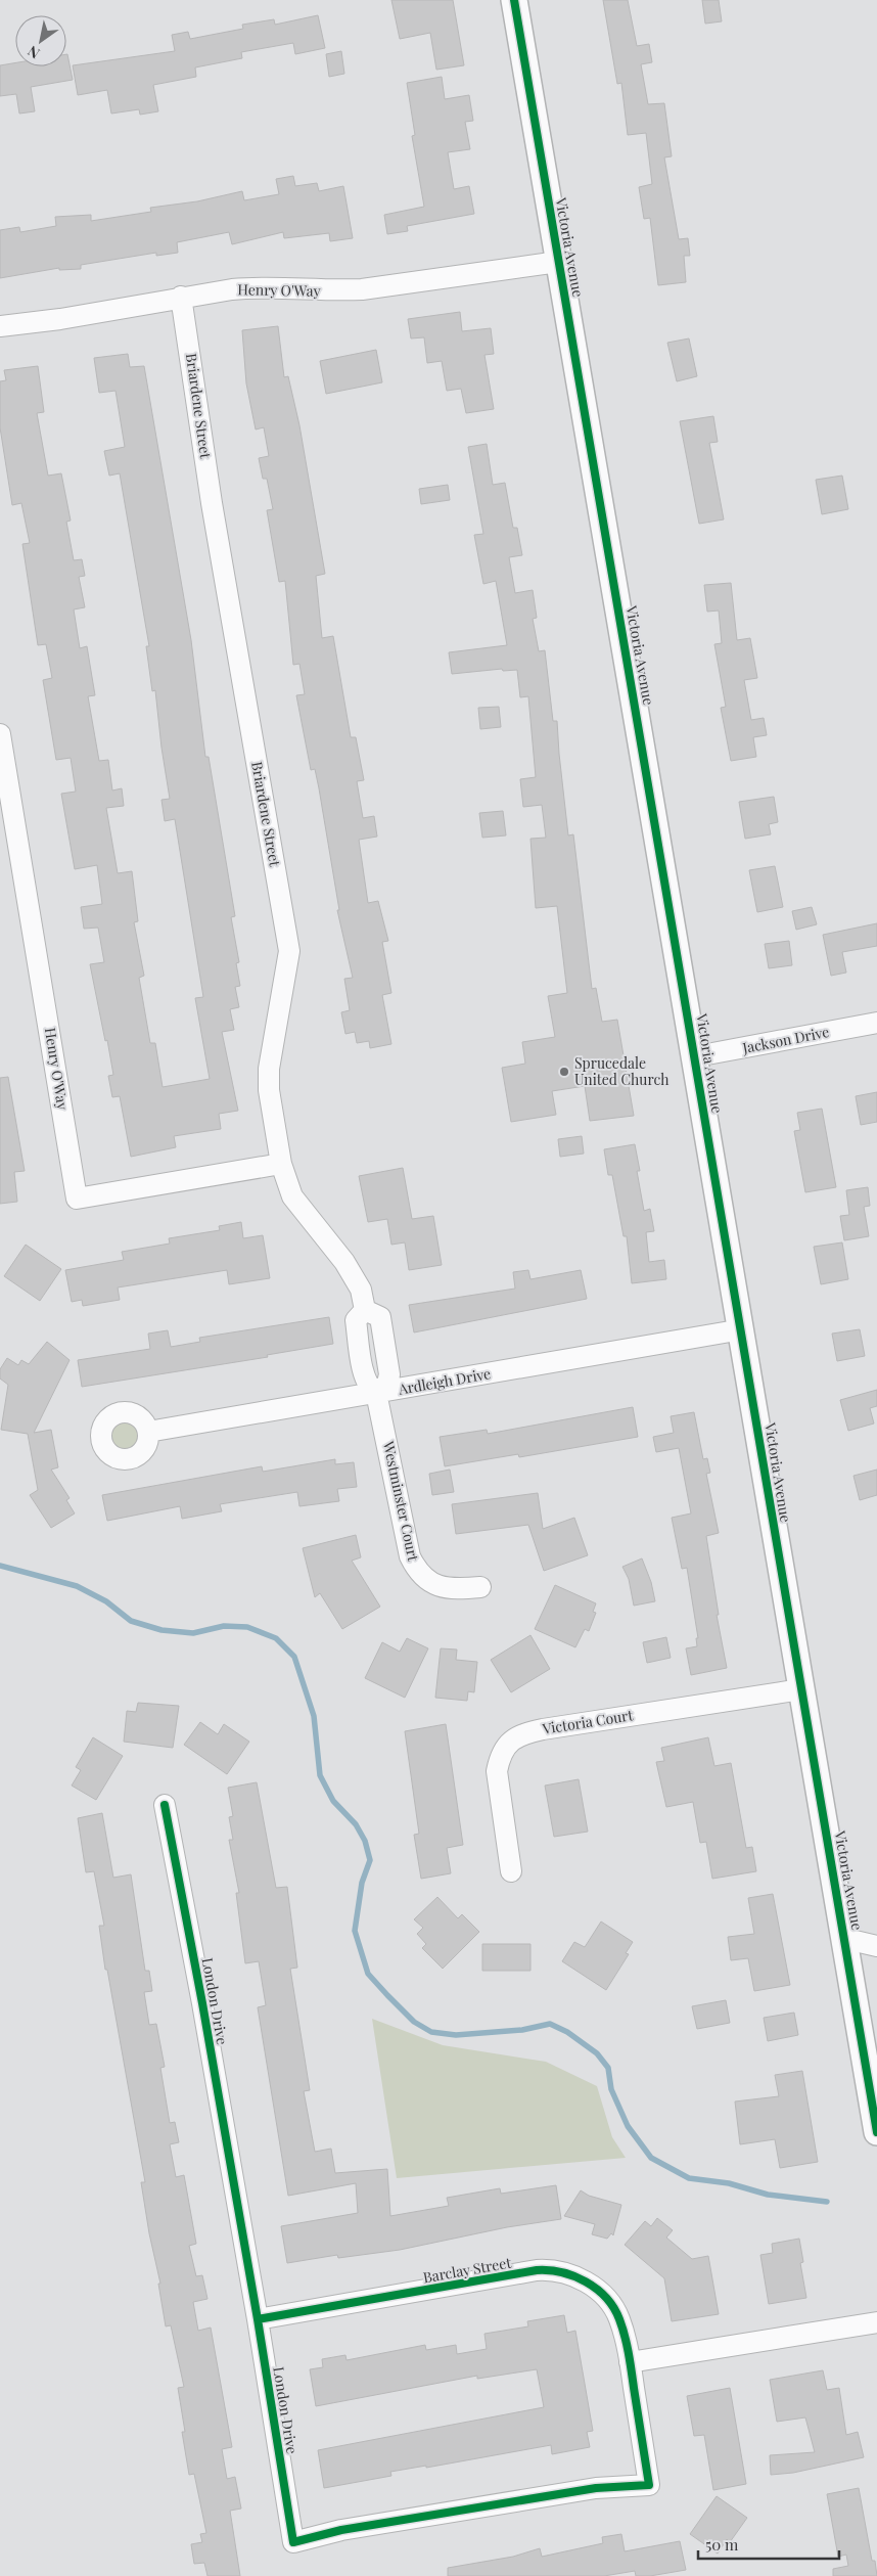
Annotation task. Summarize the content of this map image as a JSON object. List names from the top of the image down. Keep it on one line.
{"streets":{"street":["Victoria Avenue","Henry O'Way","Briardene Street","Jackson Drive","Ardleigh Drive","Westminster Court","Victoria Court","London Drive","Barclay Street"]},"crossings":[["Victoria Avenue","Henry O'Way"],["Victoria Avenue","Jackson Drive"],["Victoria Avenue","Ardleigh Drive"],["Victoria Avenue","Victoria Court"],["Henry O'Way","Briardene Street"],["Briardene Street","Ardleigh Drive"],["Briardene Street","Westminster Court"],["Ardleigh Drive","Westminster Court"],["London Drive","Barclay Street"]],"places":["Sprucedale United Church"],"scale_bar":"50 m","north":"bottom left"}
